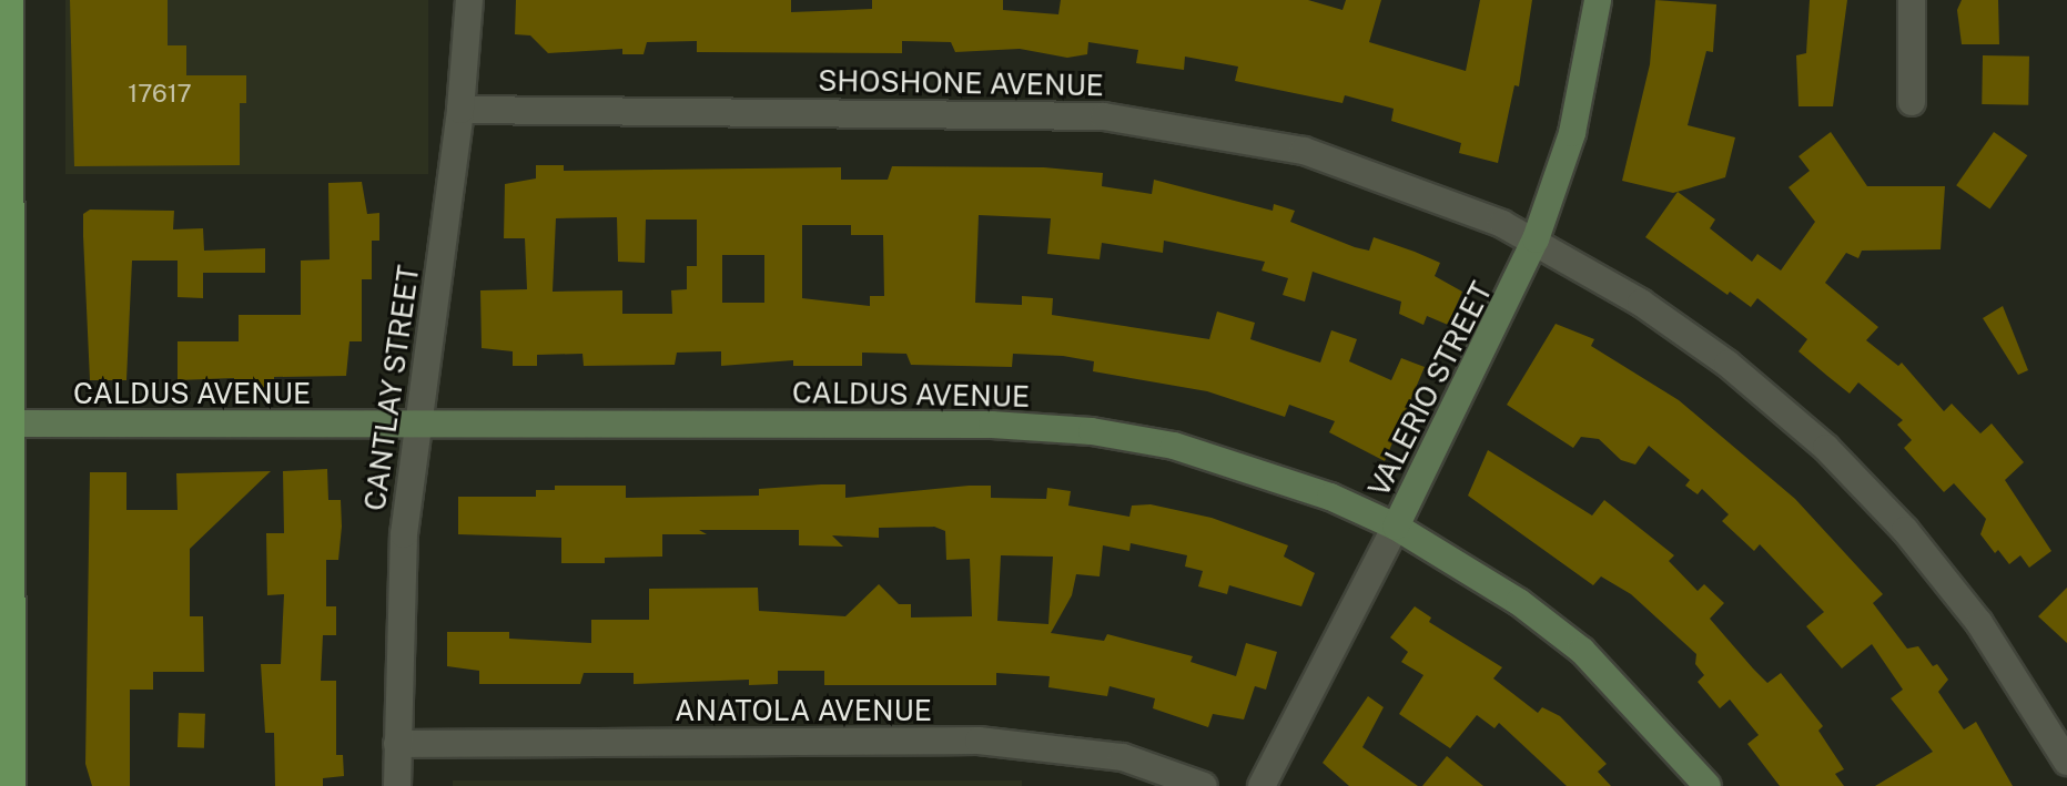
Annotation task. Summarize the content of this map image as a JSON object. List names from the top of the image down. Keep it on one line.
{"streets":{"street":["SHOSHONE AVENUE","CANTLAY STREET","VALERIO STREET","CALDUS AVENUE","ANATOLA AVENUE"]},"crossings":[["SHOSHONE AVENUE","CANTLAY STREET"],["SHOSHONE AVENUE","VALERIO STREET"],["CANTLAY STREET","CALDUS AVENUE"],["CANTLAY STREET","ANATOLA AVENUE"],["VALERIO STREET","CALDUS AVENUE"]],"house_numbers":["17617"]}
